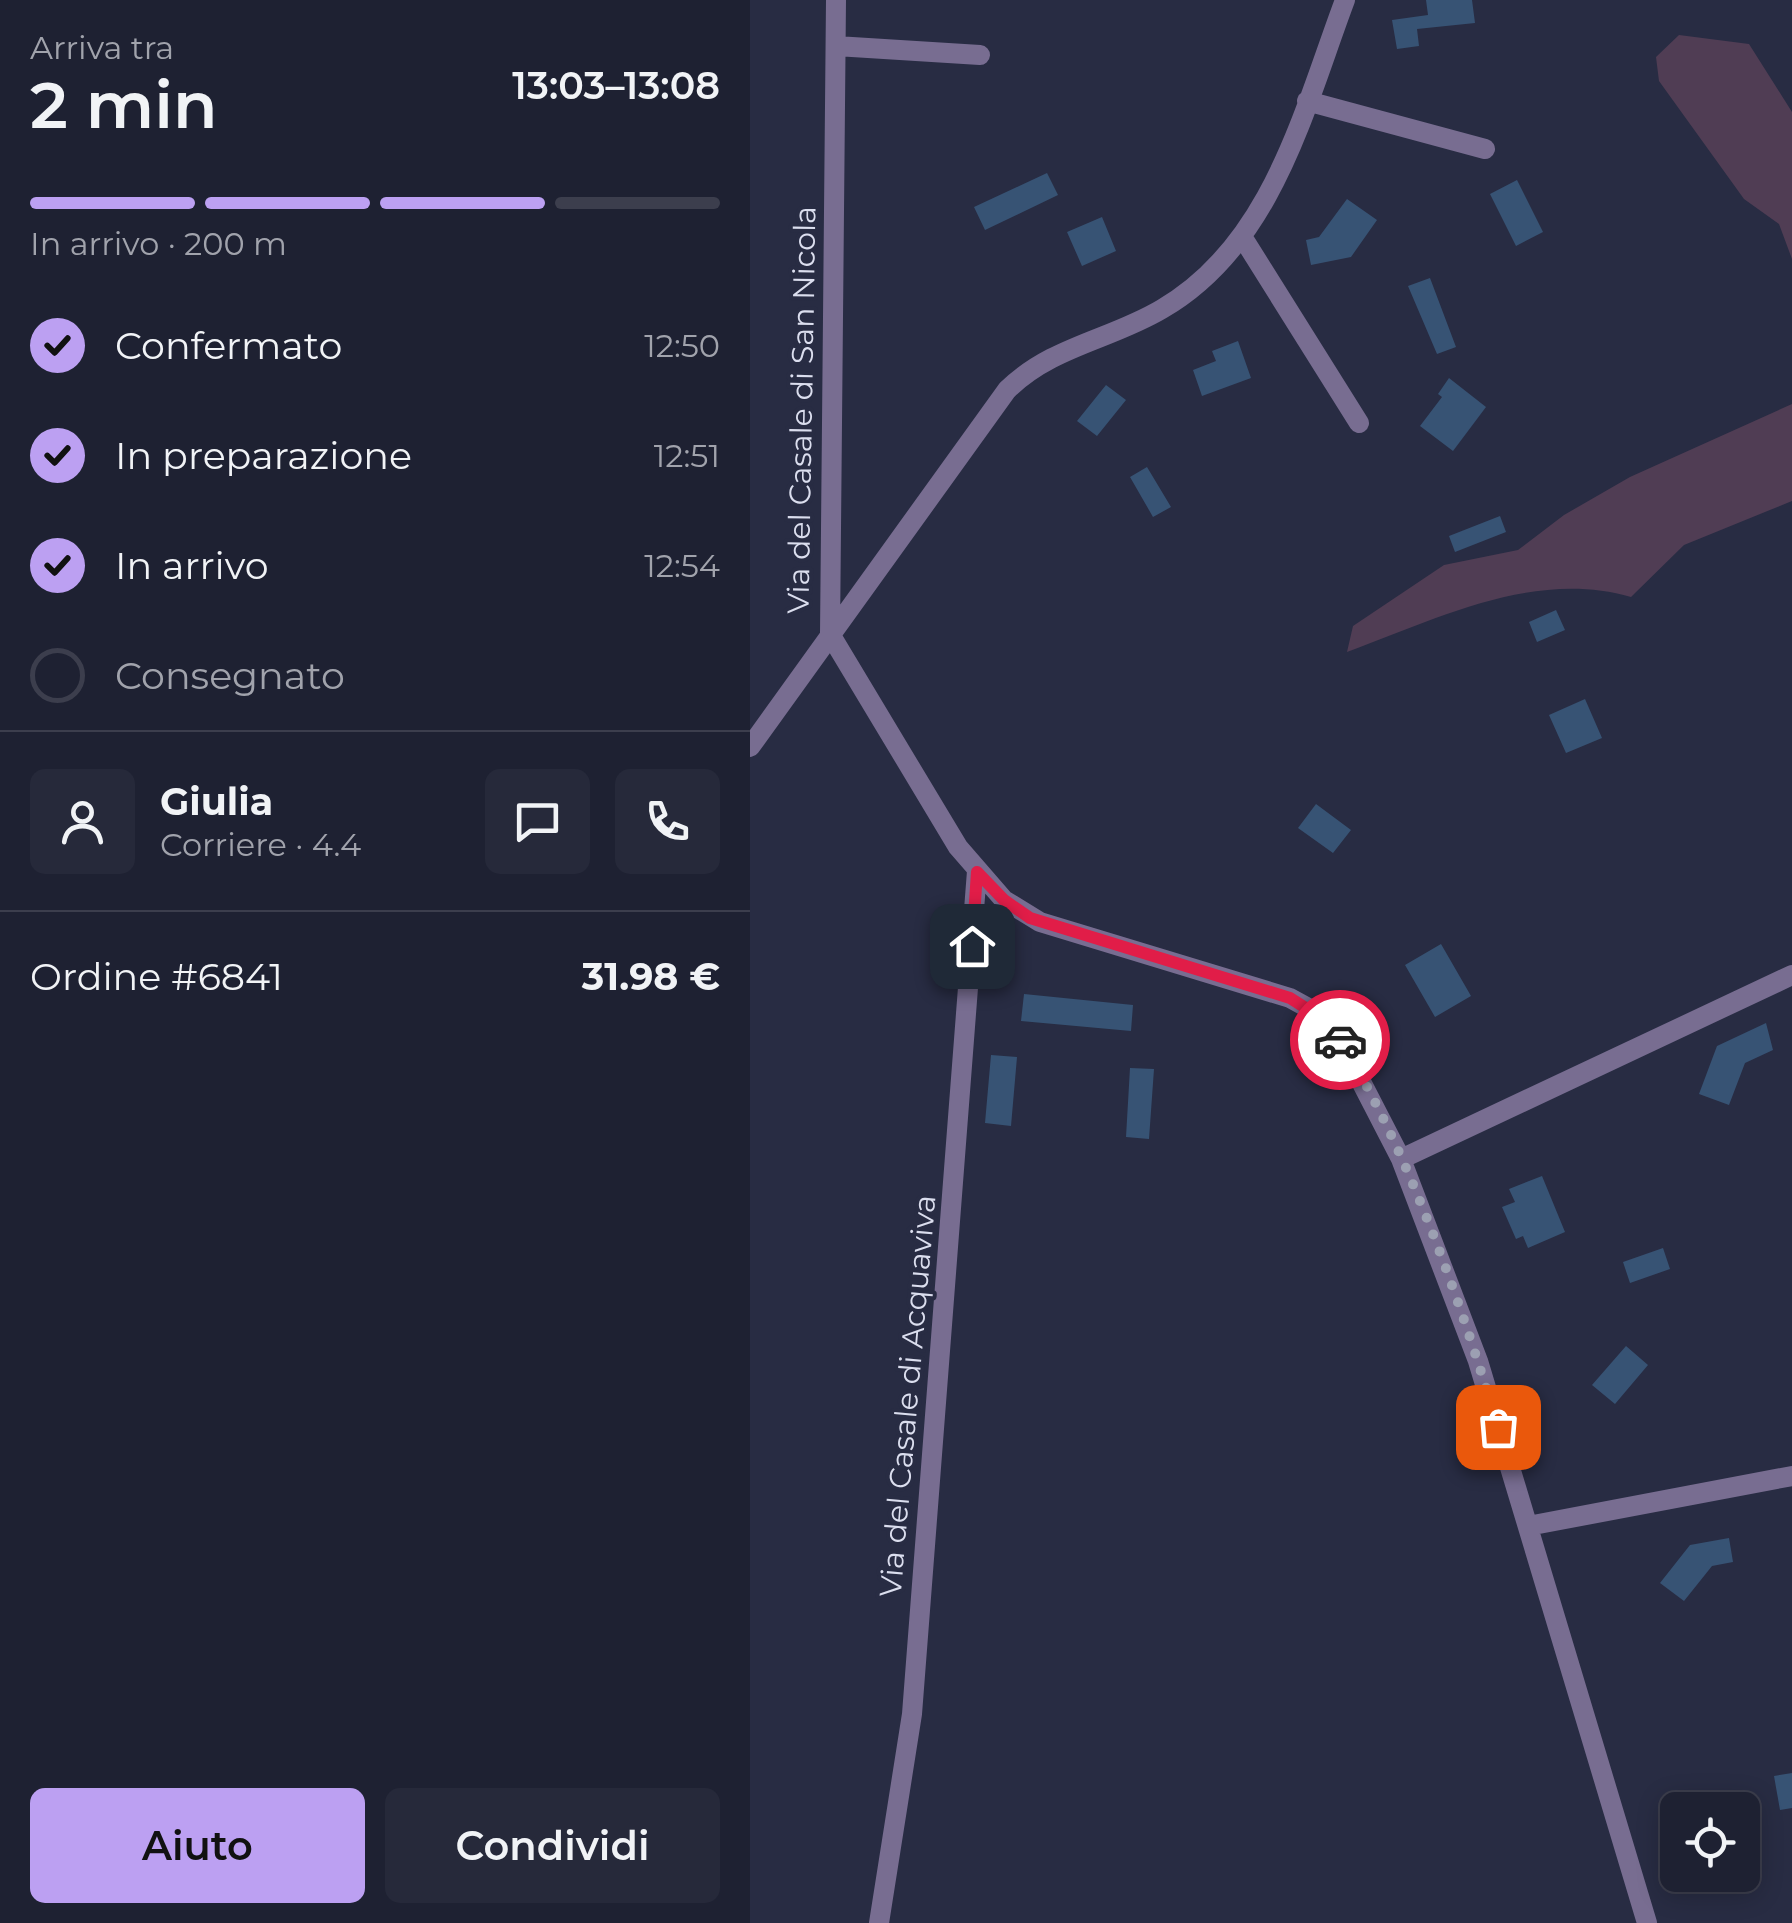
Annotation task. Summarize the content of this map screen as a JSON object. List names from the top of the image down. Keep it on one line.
{"streets":{"street":["Via del Casale di San Nicola","Via del Casale di Acquaviva"]},"crossings":[["Via del Casale di San Nicola","Via del Casale di Acquaviva"]],"page":{"heading":["2 min","Arriva tra","13:03–13:08"],"panel":["Giulia","Corriere · 4.4","Ordine #6841","31.98 €"],"bar":"In arrivo · 200 m","list":[["Confermato","12:50"],["In preparazione","12:51"],["In arrivo","12:54"],"Consegnato"],"buttons":["Aiuto","Condividi"]}}
